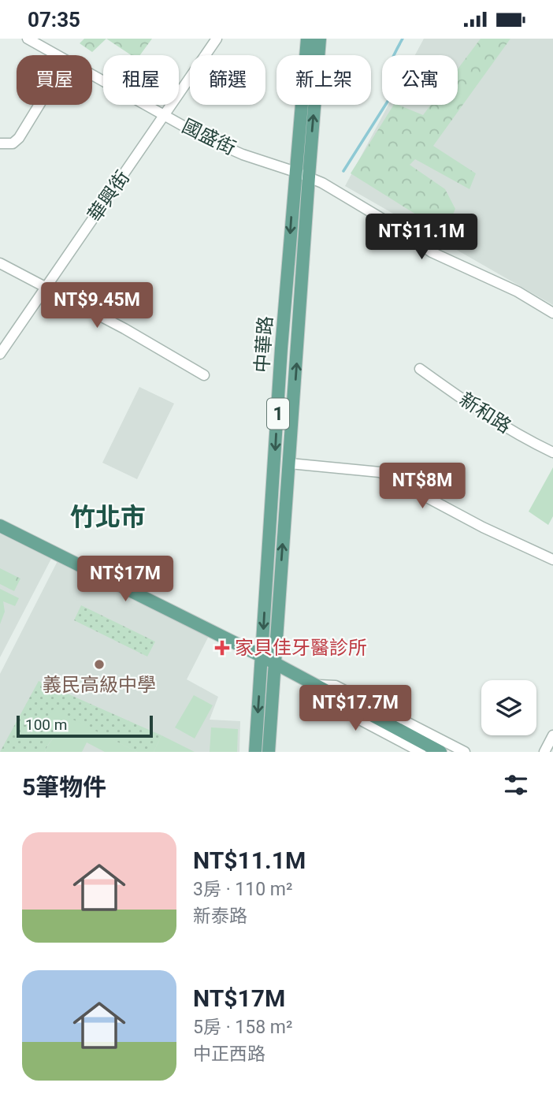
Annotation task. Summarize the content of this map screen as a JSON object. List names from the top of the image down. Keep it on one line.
{"streets":{"main road":["中華路","1"],"street":["國盛街","華興街","新和路"]},"crossings":[["國盛街","華興街"],["國盛街","中華路"]],"districts":["竹北市"],"places":{"health":["家貝佳牙醫診所"],"other":["義民高級中學"]},"scale_bar":"100 m","page":{"status":"07:35","chip":["買屋","租屋","篩選","新上架","公寓"],"price":["NT$11.1M","NT$9.45M","NT$8M","NT$17M","NT$17.7M"],"scale":"100 m","heading":"5筆物件","list":[{"name":"NT$11.1M","note":"3房 · 110 m² · 新泰路"},{"name":"NT$17M","note":"5房 · 158 m² · 中正西路"}]}}
